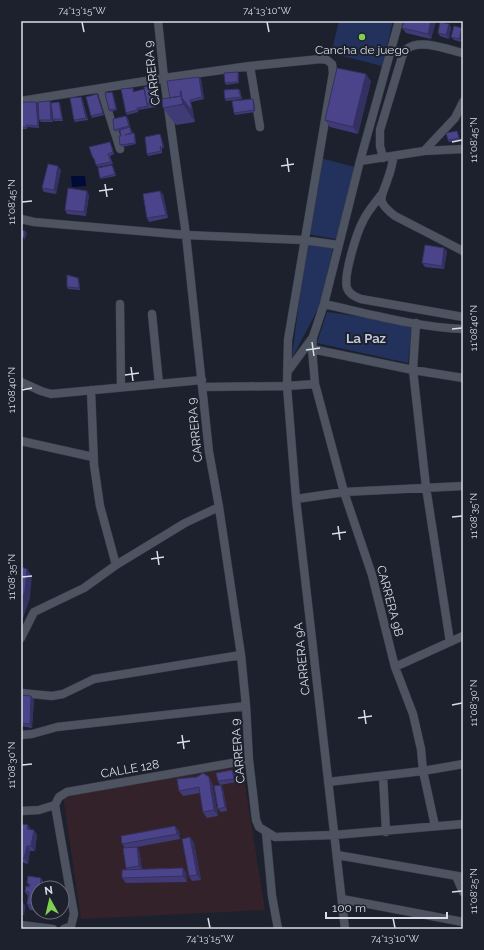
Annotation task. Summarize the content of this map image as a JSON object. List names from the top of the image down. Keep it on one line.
{"streets":{"street":["CARRERA 9","CARRERA 9B","CARRERA 9A","CALLE 128"]},"crossings":[["CARRERA 9","CALLE 128"]],"districts":["La Paz"],"places":["Cancha de juego"],"scale_bar":"100 m","north":"top","coordinates":["74°13'15\"W","74°13'10\"W","11°08'45\"N","11°08'40\"N","11°08'35\"N","11°08'30\"N","11°08'25\"N"]}
